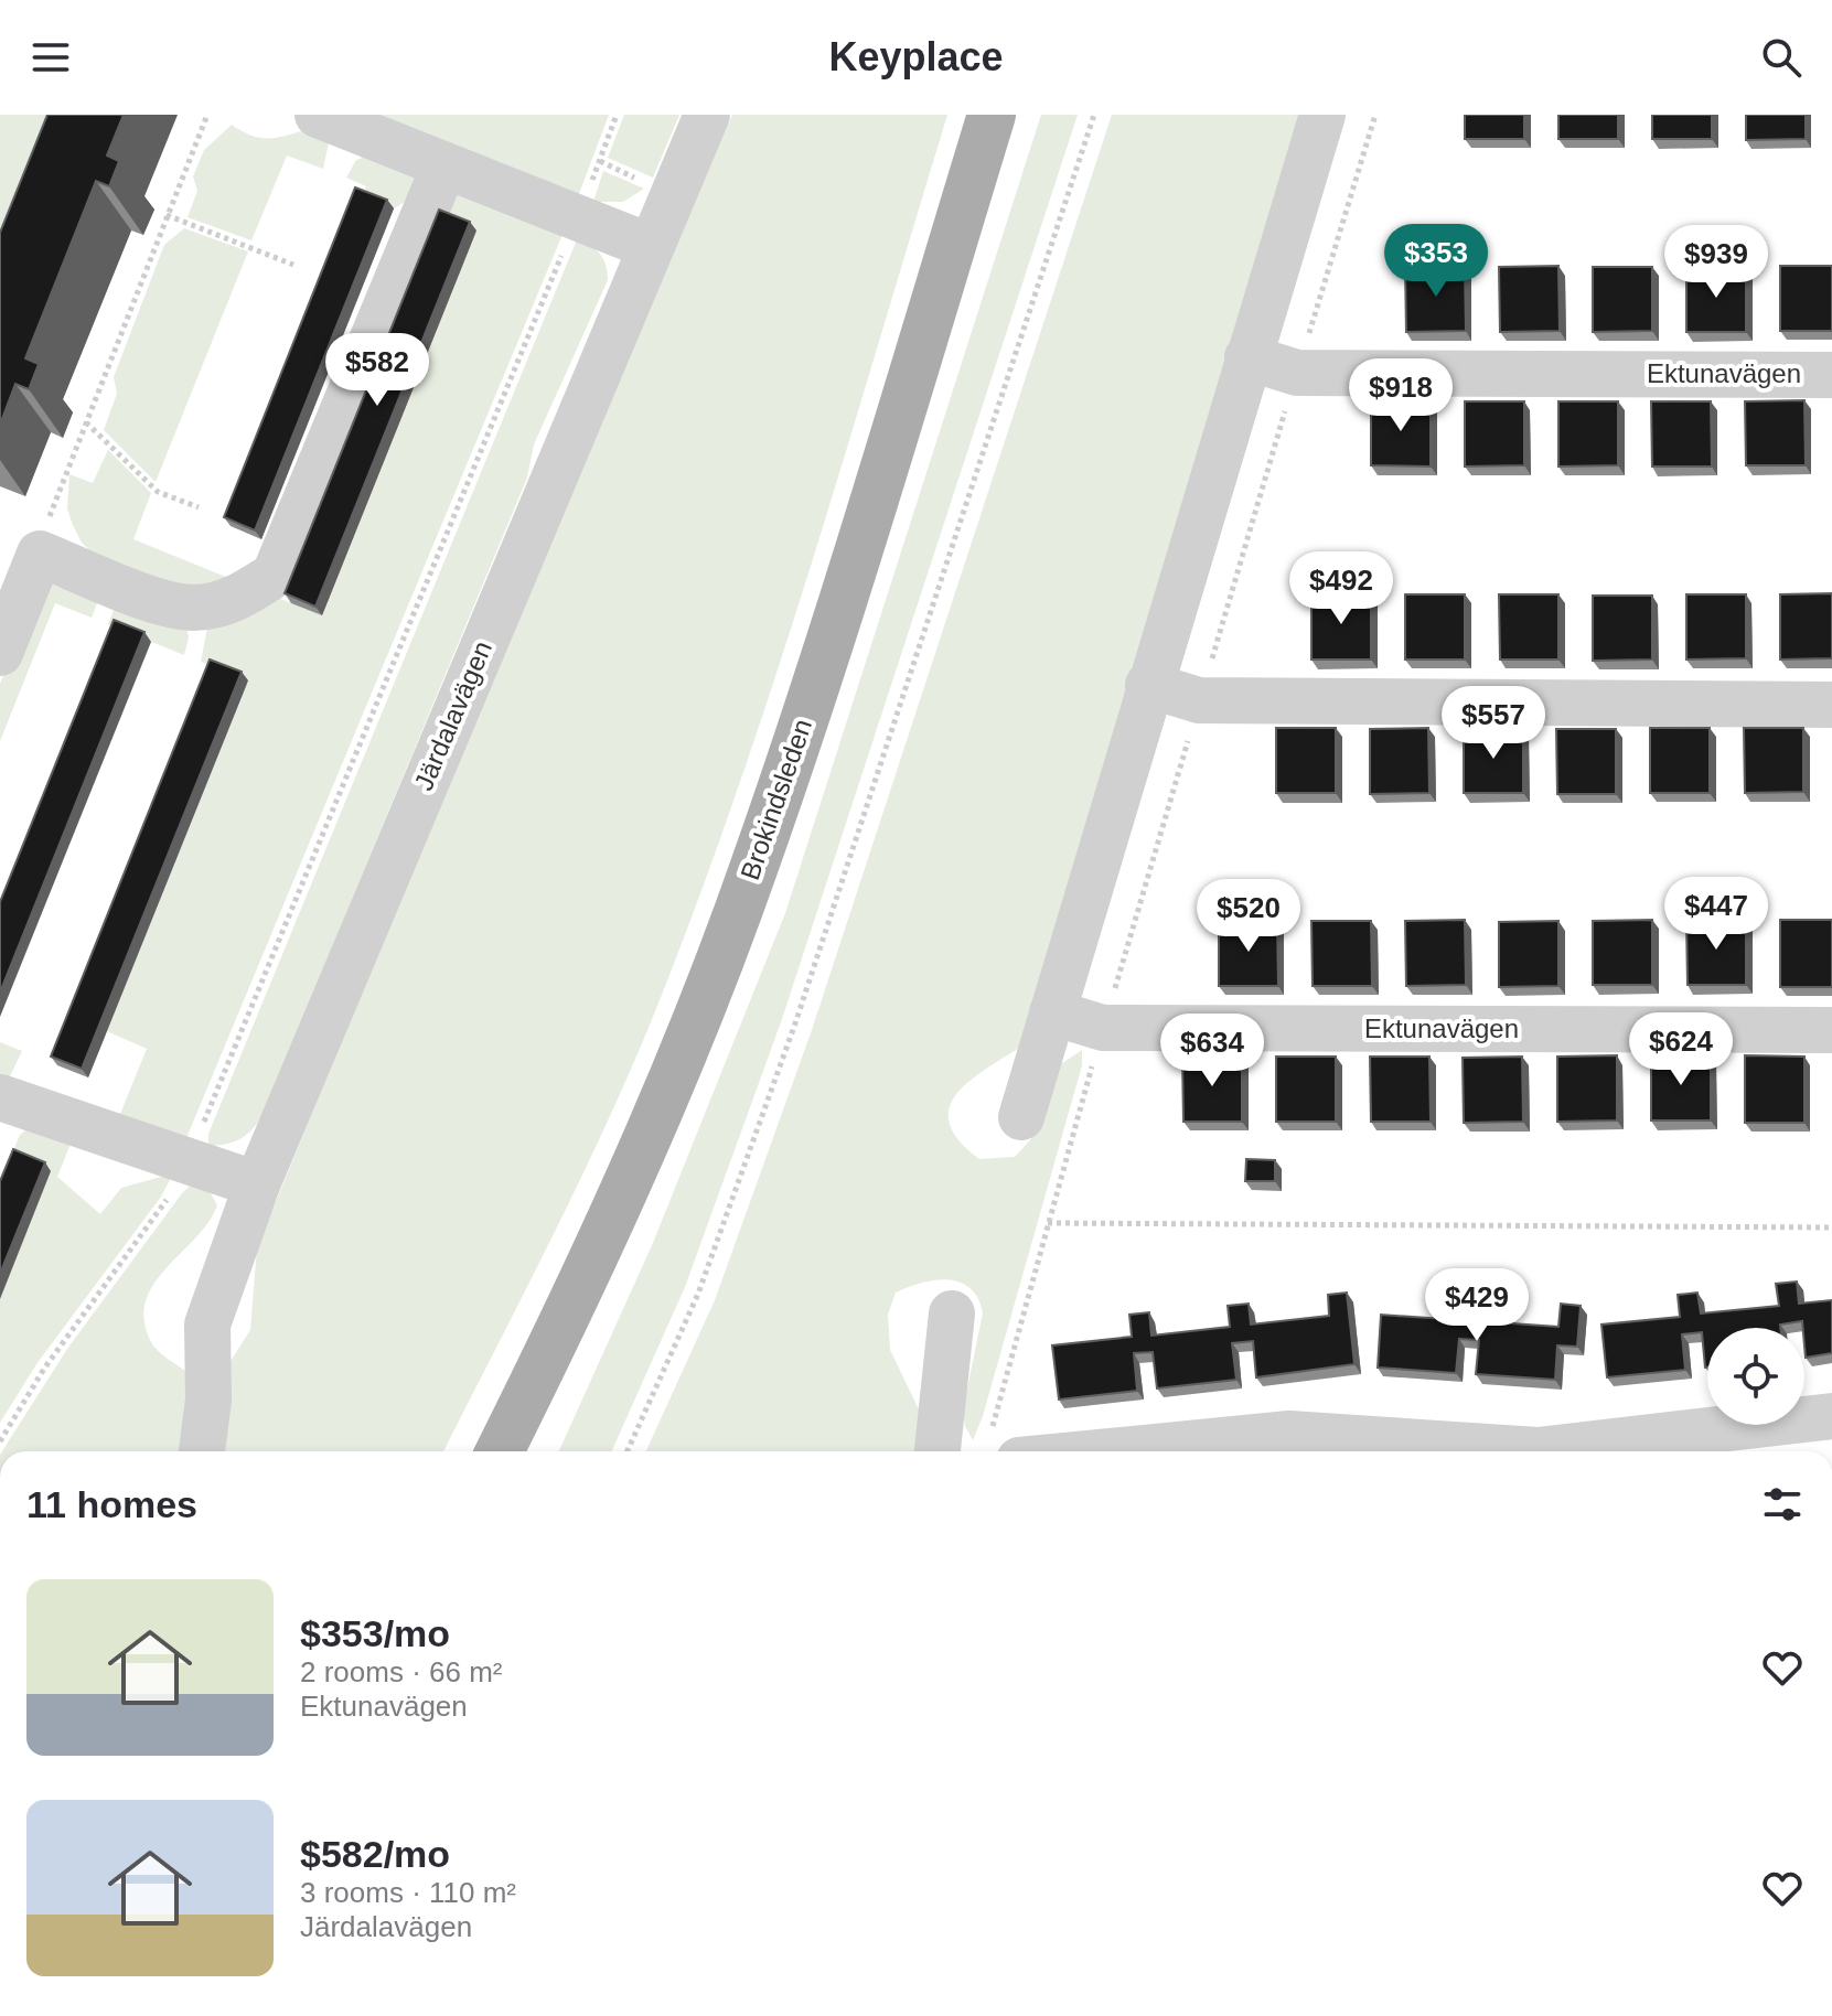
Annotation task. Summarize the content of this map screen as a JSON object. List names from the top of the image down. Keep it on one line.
{"streets":{"main road":["Brokindsleden"],"street":["Ektunavägen","Järdalavägen"]},"page":{"header":"Keyplace","price":["$353","$939","$582","$918","$492","$557","$447","$520","$624","$634","$429"],"heading":"11 homes","list":[{"name":"$353/mo","note":"2 rooms · 66 m² · Ektunavägen"},{"name":"$582/mo","note":"3 rooms · 110 m² · Järdalavägen"}]}}
